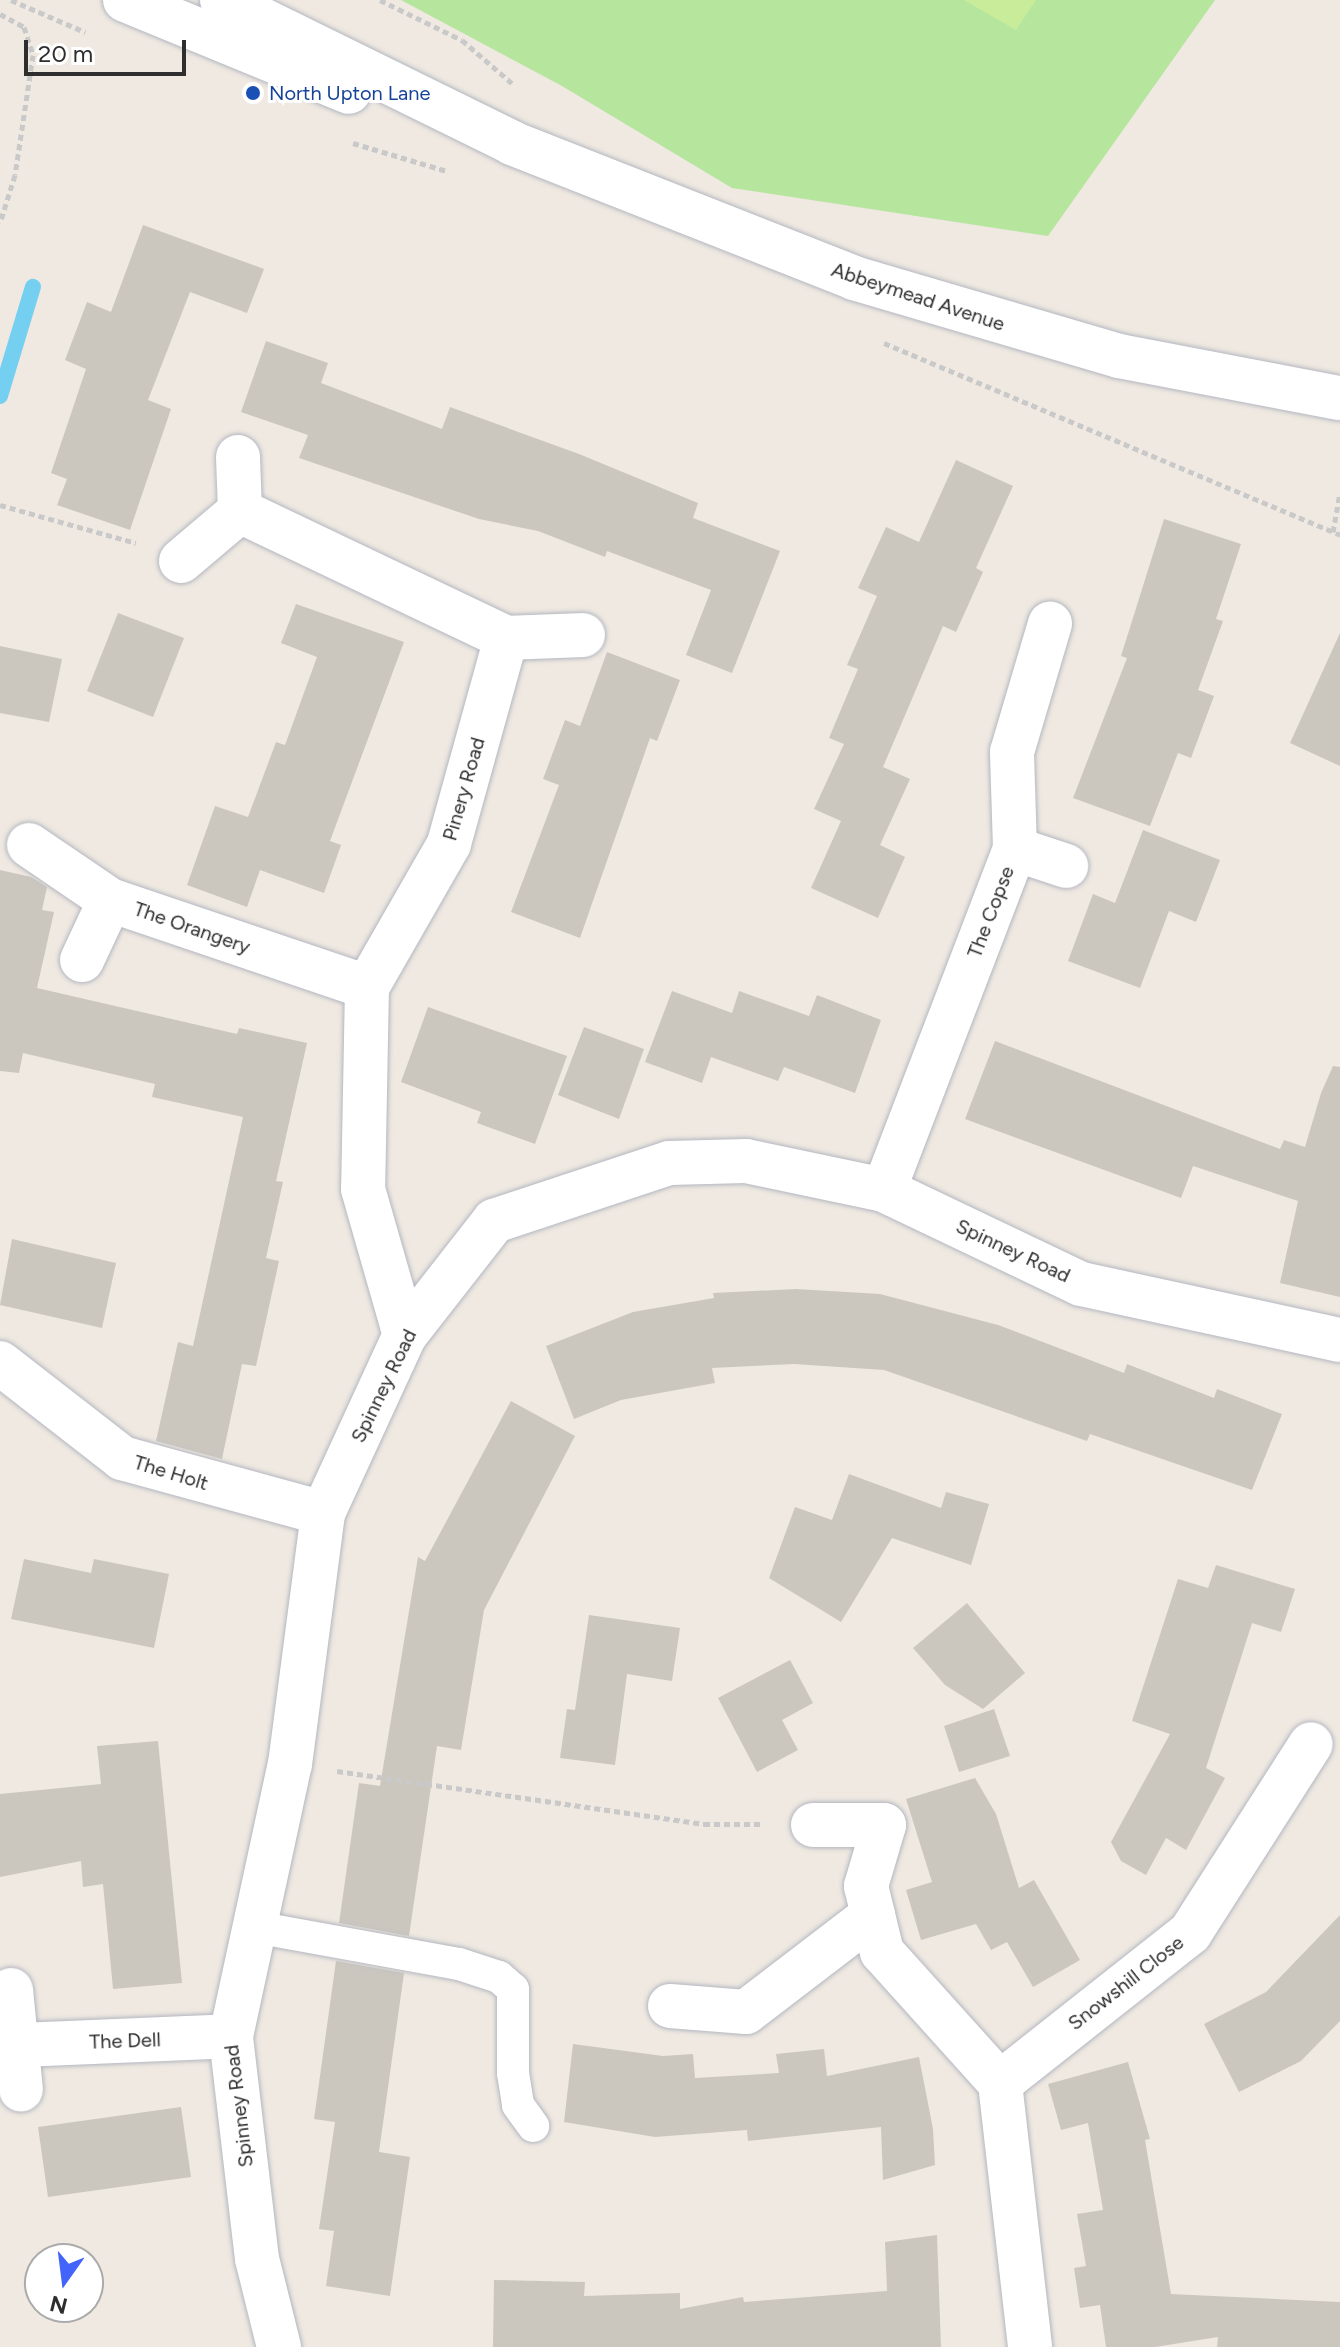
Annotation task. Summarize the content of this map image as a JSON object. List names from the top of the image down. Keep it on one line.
{"streets":{"street":["Abbeymead Avenue","Pinery Road","The Copse","The Orangery","Spinney Road","The Holt","Snowshill Close","The Dell"]},"crossings":[["Pinery Road","The Orangery"],["Pinery Road","Spinney Road"],["The Copse","Spinney Road"],["Spinney Road","The Holt"],["Spinney Road","The Dell"]],"places":["North Upton Lane"],"scale_bar":"20 m","north":"bottom"}
